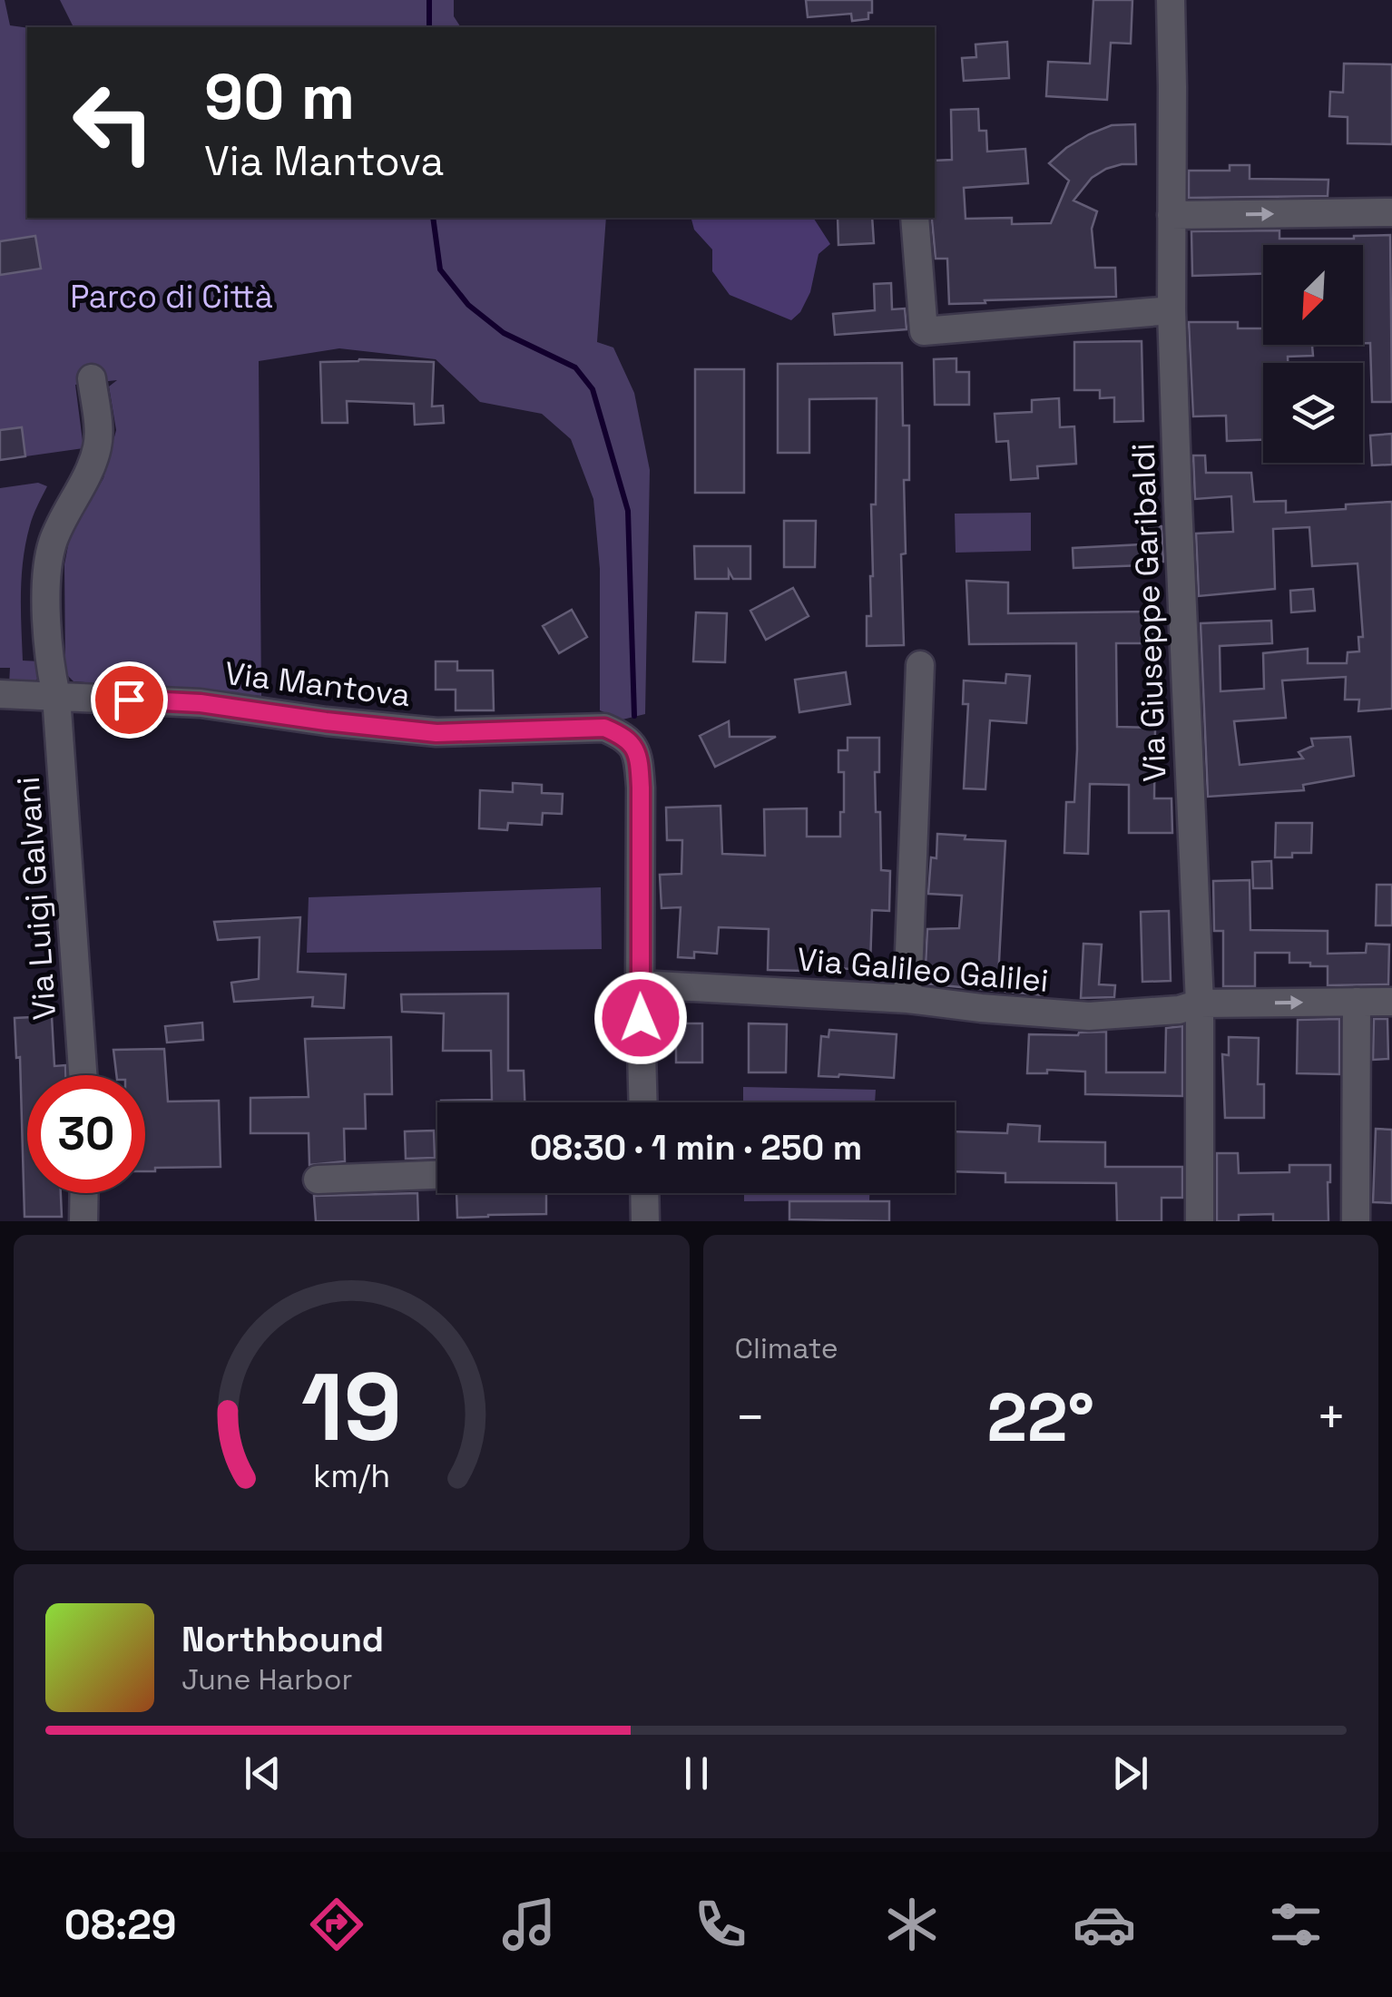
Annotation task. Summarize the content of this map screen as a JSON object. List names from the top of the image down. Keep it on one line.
{"streets":{"street":["Via Giuseppe Garibaldi","Via Mantova","Via Luigi Galvani","Via Galileo Galilei"]},"crossings":[["Via Giuseppe Garibaldi","Via Galileo Galilei"],["Via Mantova","Via Luigi Galvani"],["Via Mantova","Via Galileo Galilei"]],"parks":["Parco di Città"],"north":"bottom left","page":{"turn":["90 m","Via Mantova"],"limit":"30","trip":"08:30 · 1 min · 250 m","tile":"Climate","heat":["−","22°","+"],"song":["Northbound","June Harbor"],"tabs":"08:29","gauge":["19","km/h"]}}
